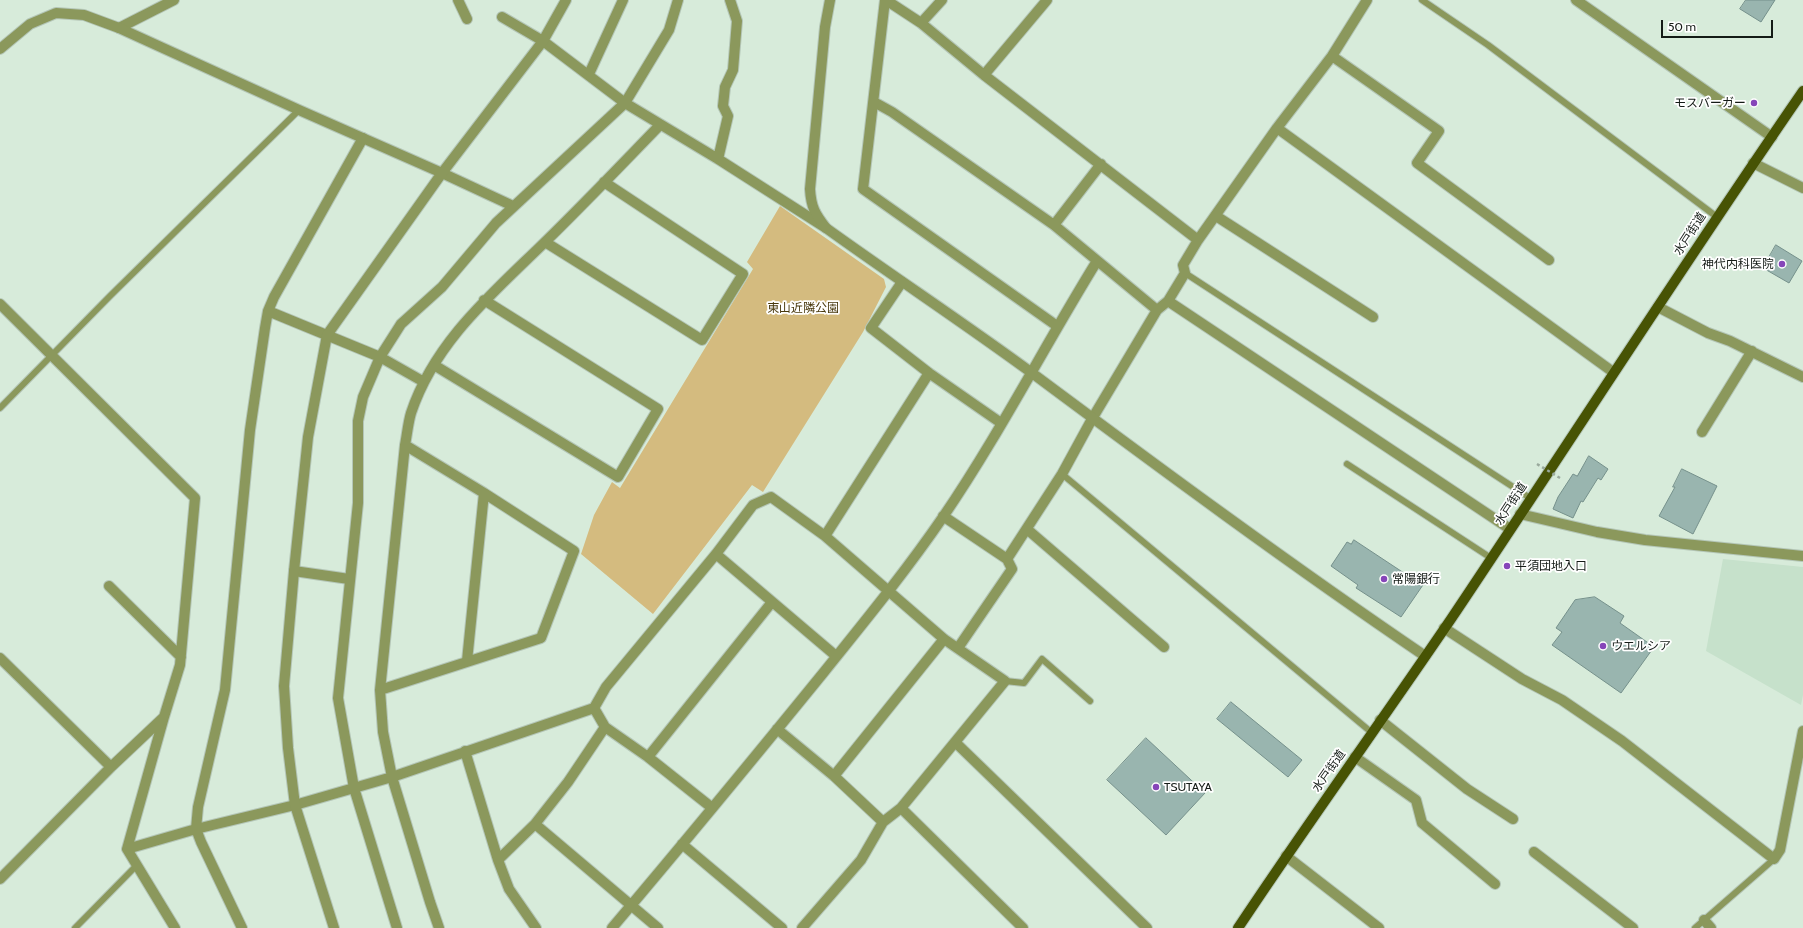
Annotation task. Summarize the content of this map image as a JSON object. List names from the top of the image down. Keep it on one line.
{"streets":{"main road":["水戸街道"]},"parks":["東山近隣公園"],"places":["モスバーガー","神代内科医院","平須団地入口","常陽銀行","ウエルシア","TSUTAYA"],"scale_bar":"50 m"}
